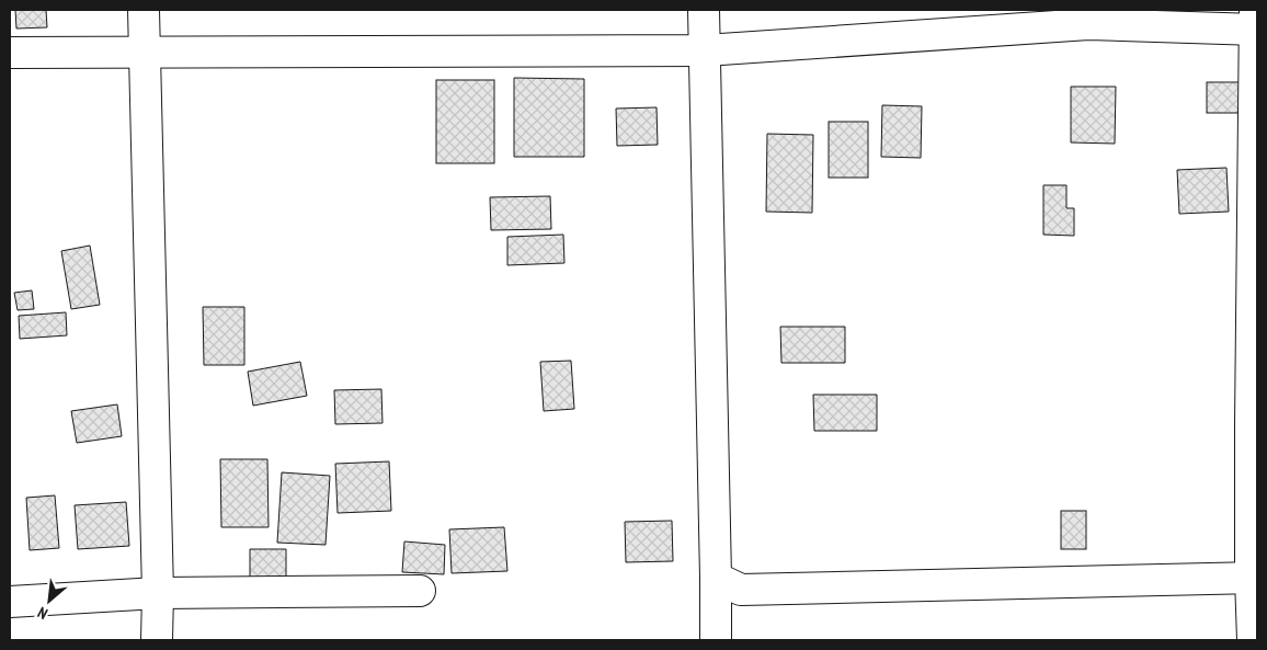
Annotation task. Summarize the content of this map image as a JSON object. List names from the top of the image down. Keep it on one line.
{"north":"bottom left"}
